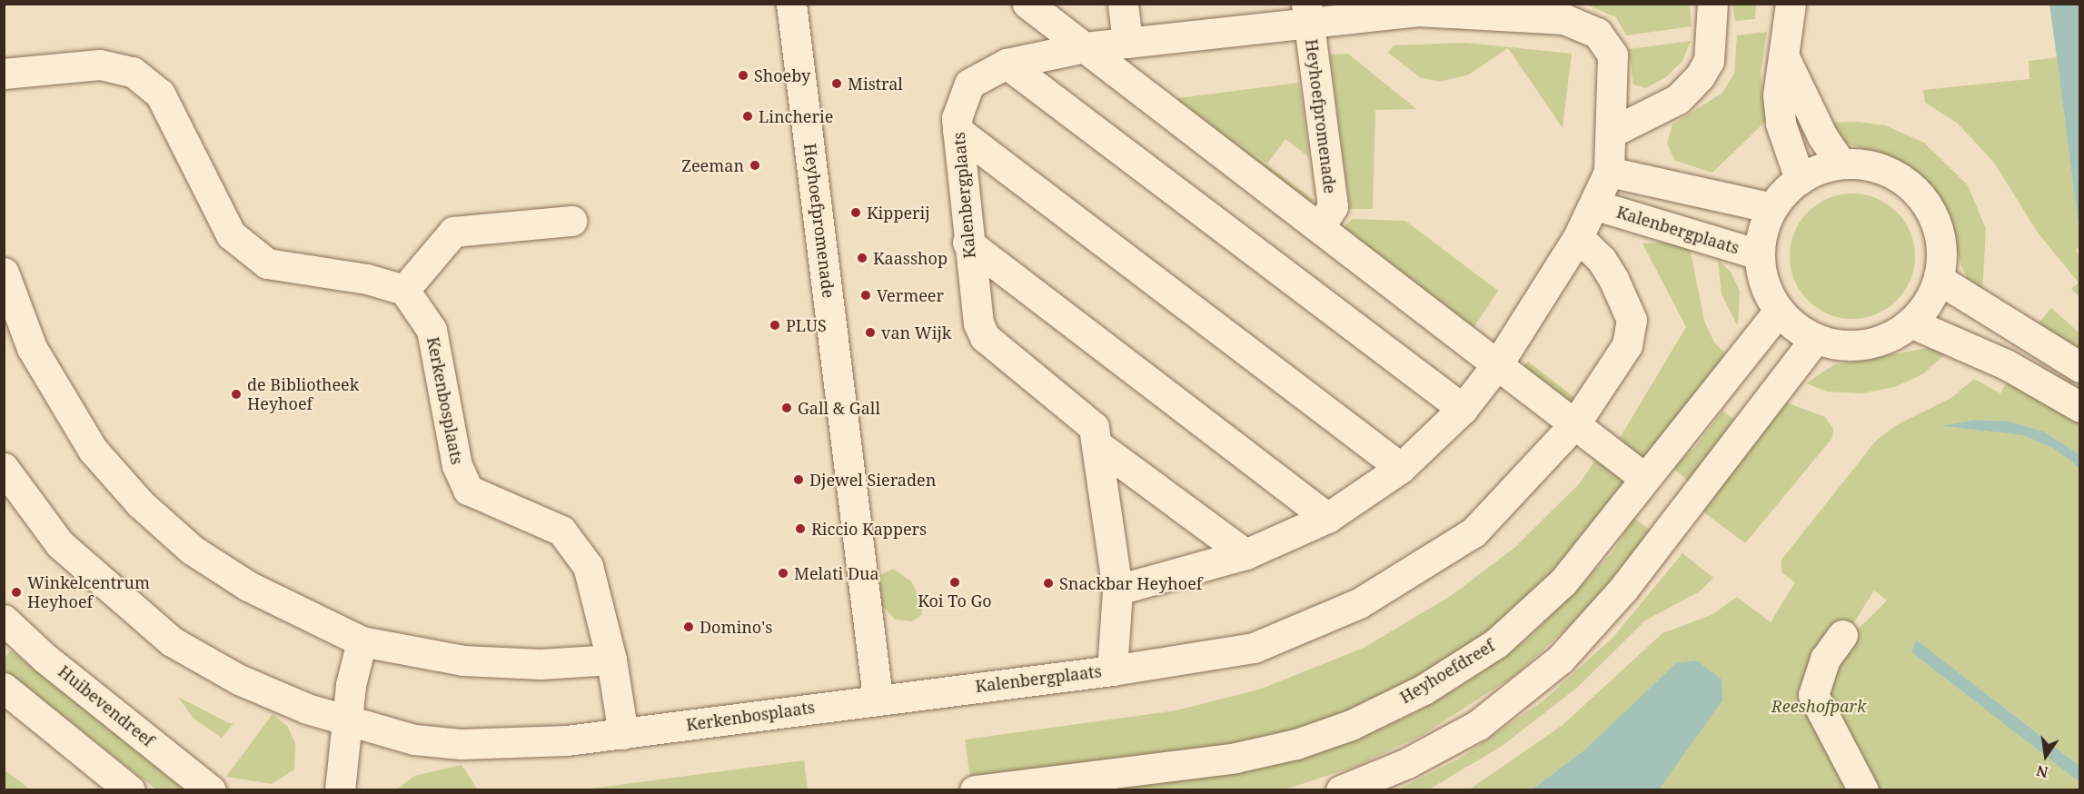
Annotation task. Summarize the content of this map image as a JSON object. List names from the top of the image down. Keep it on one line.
{"streets":{"street":["Heyhoefpromenade","Kalenbergplaats","Kerkenbosplaats","Heyhoefdreef","Huibevendreef"]},"crossings":[["Heyhoefpromenade","Kalenbergplaats"],["Heyhoefpromenade","Kerkenbosplaats"],["Kalenbergplaats","Kerkenbosplaats"],["Kalenbergplaats","Heyhoefdreef"]],"parks":["Reeshofpark"],"places":["Shoeby","Mistral","Lincherie","Zeeman","Kipperij","Kaasshop","Vermeer","PLUS","van Wijk","de Bibliotheek Heyhoef","Gall & Gall","Djewel Sieraden","Riccio Kappers","Melati Dua","Koi To Go","Snackbar Heyhoef","Winkelcentrum Heyhoef","Domino's"],"north":"bottom"}
